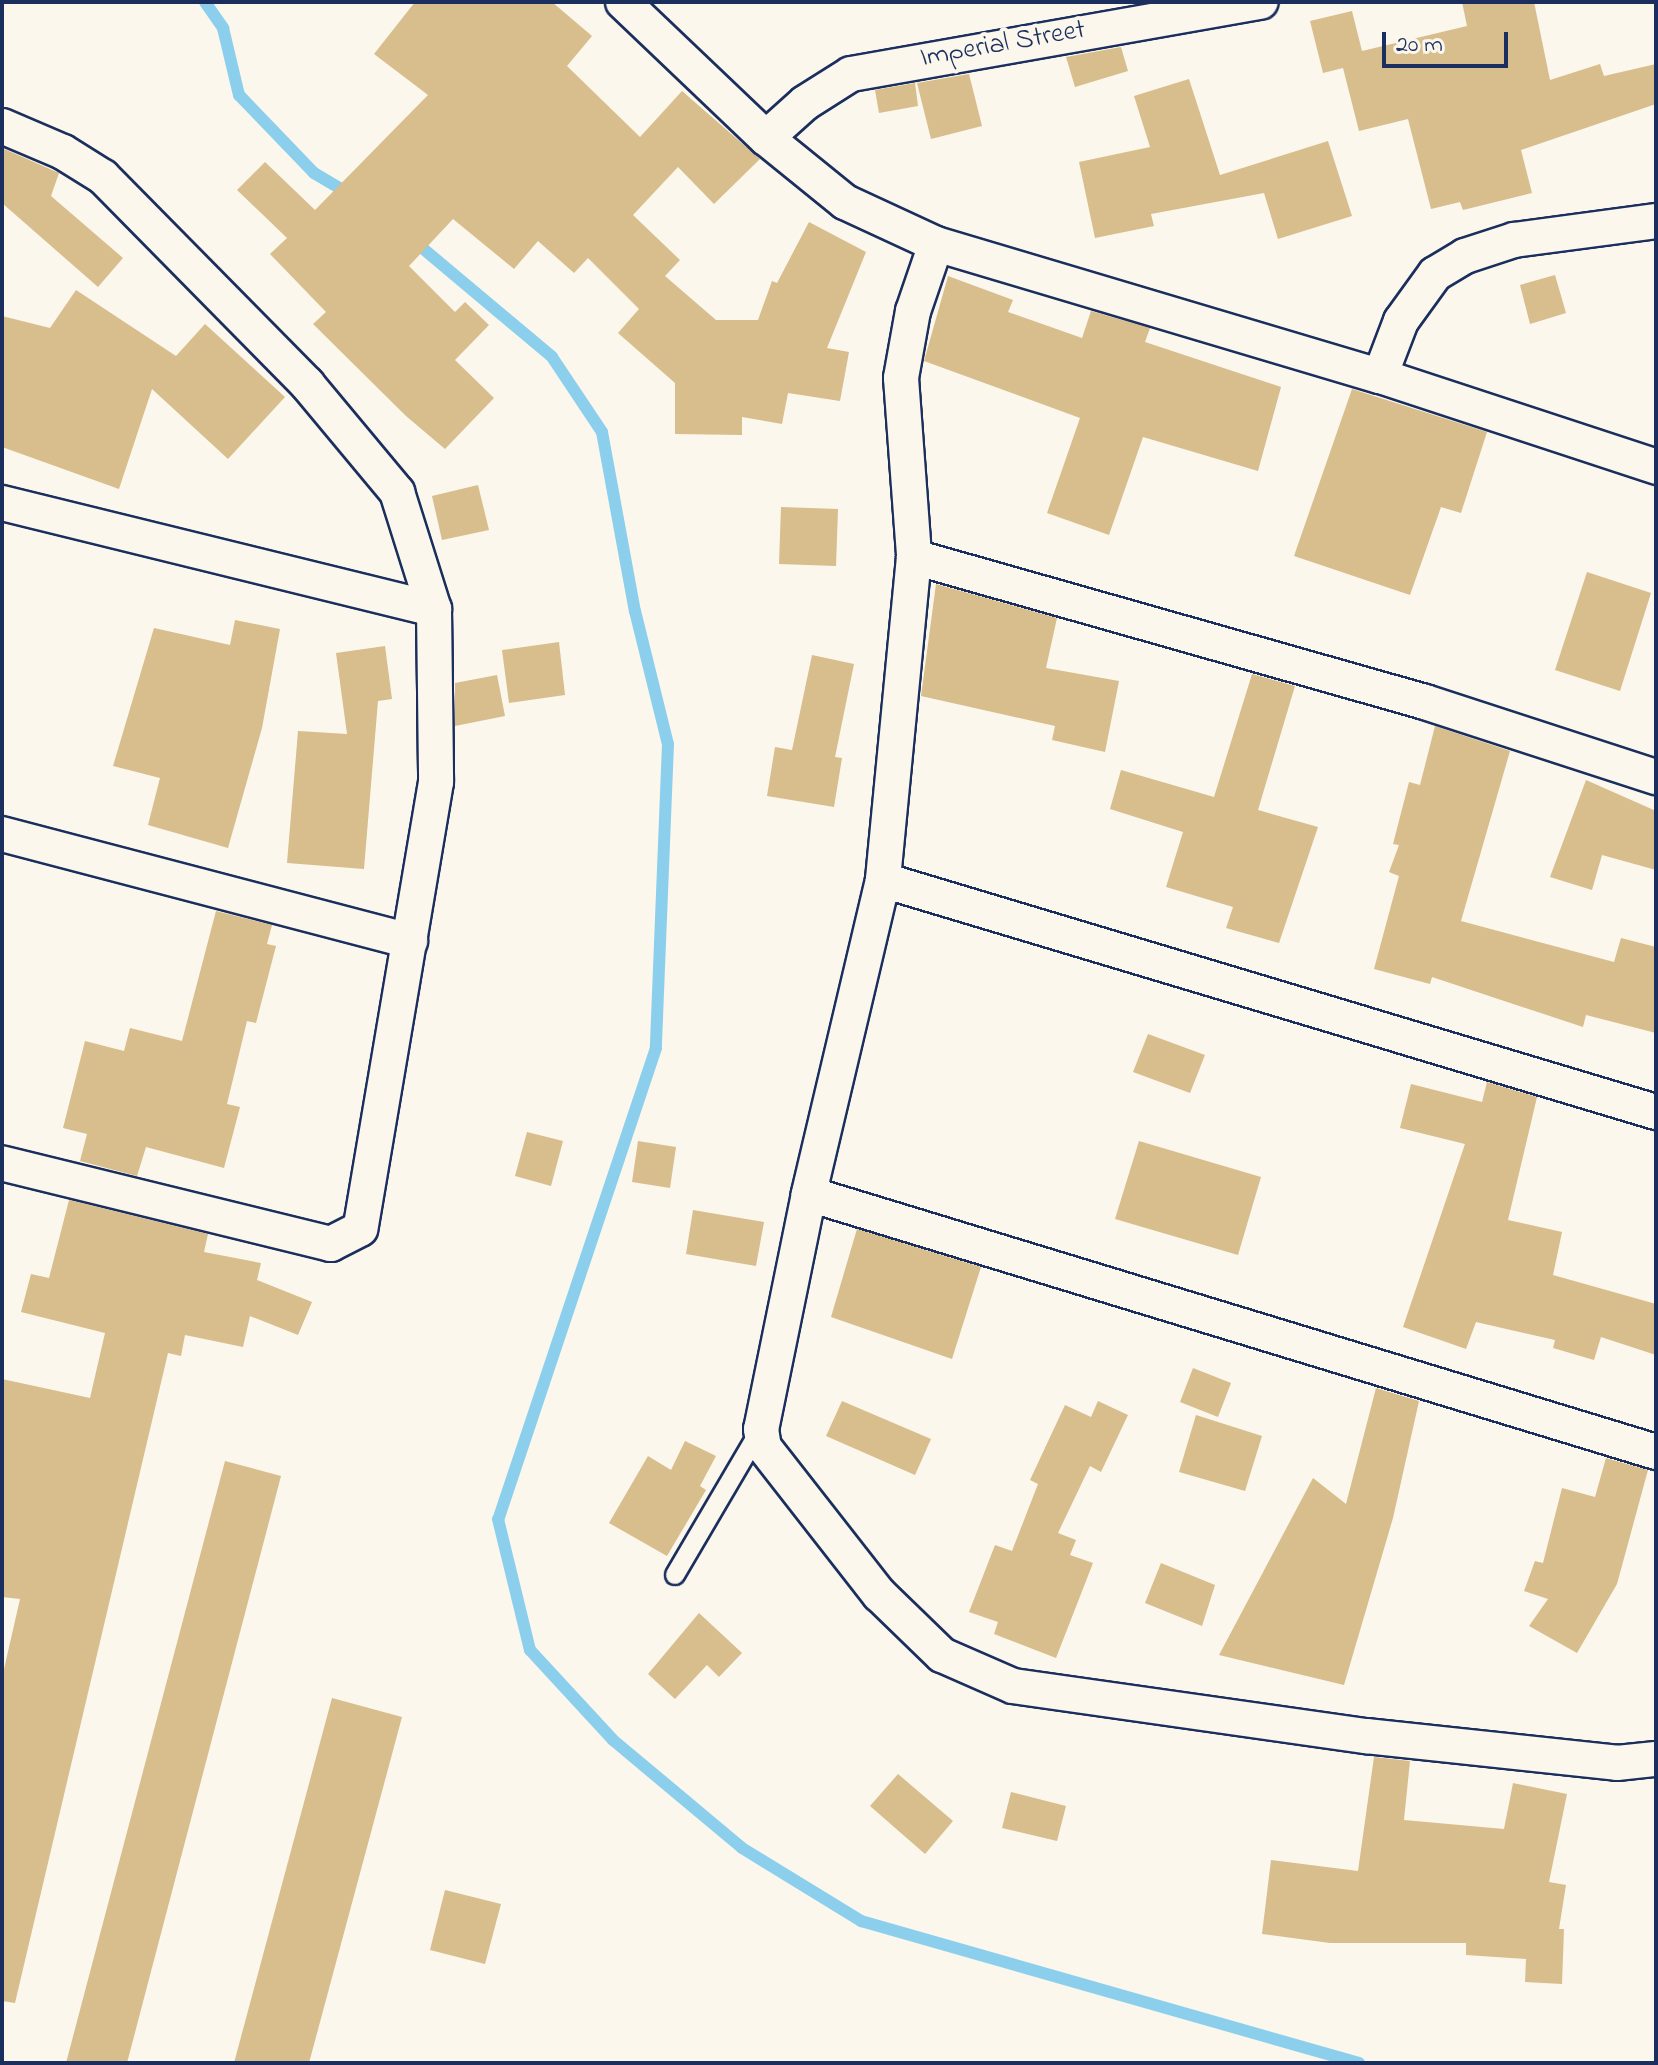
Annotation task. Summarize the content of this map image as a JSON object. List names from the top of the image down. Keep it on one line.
{"streets":{"street":["Imperial Street"]},"scale_bar":"20 m"}
